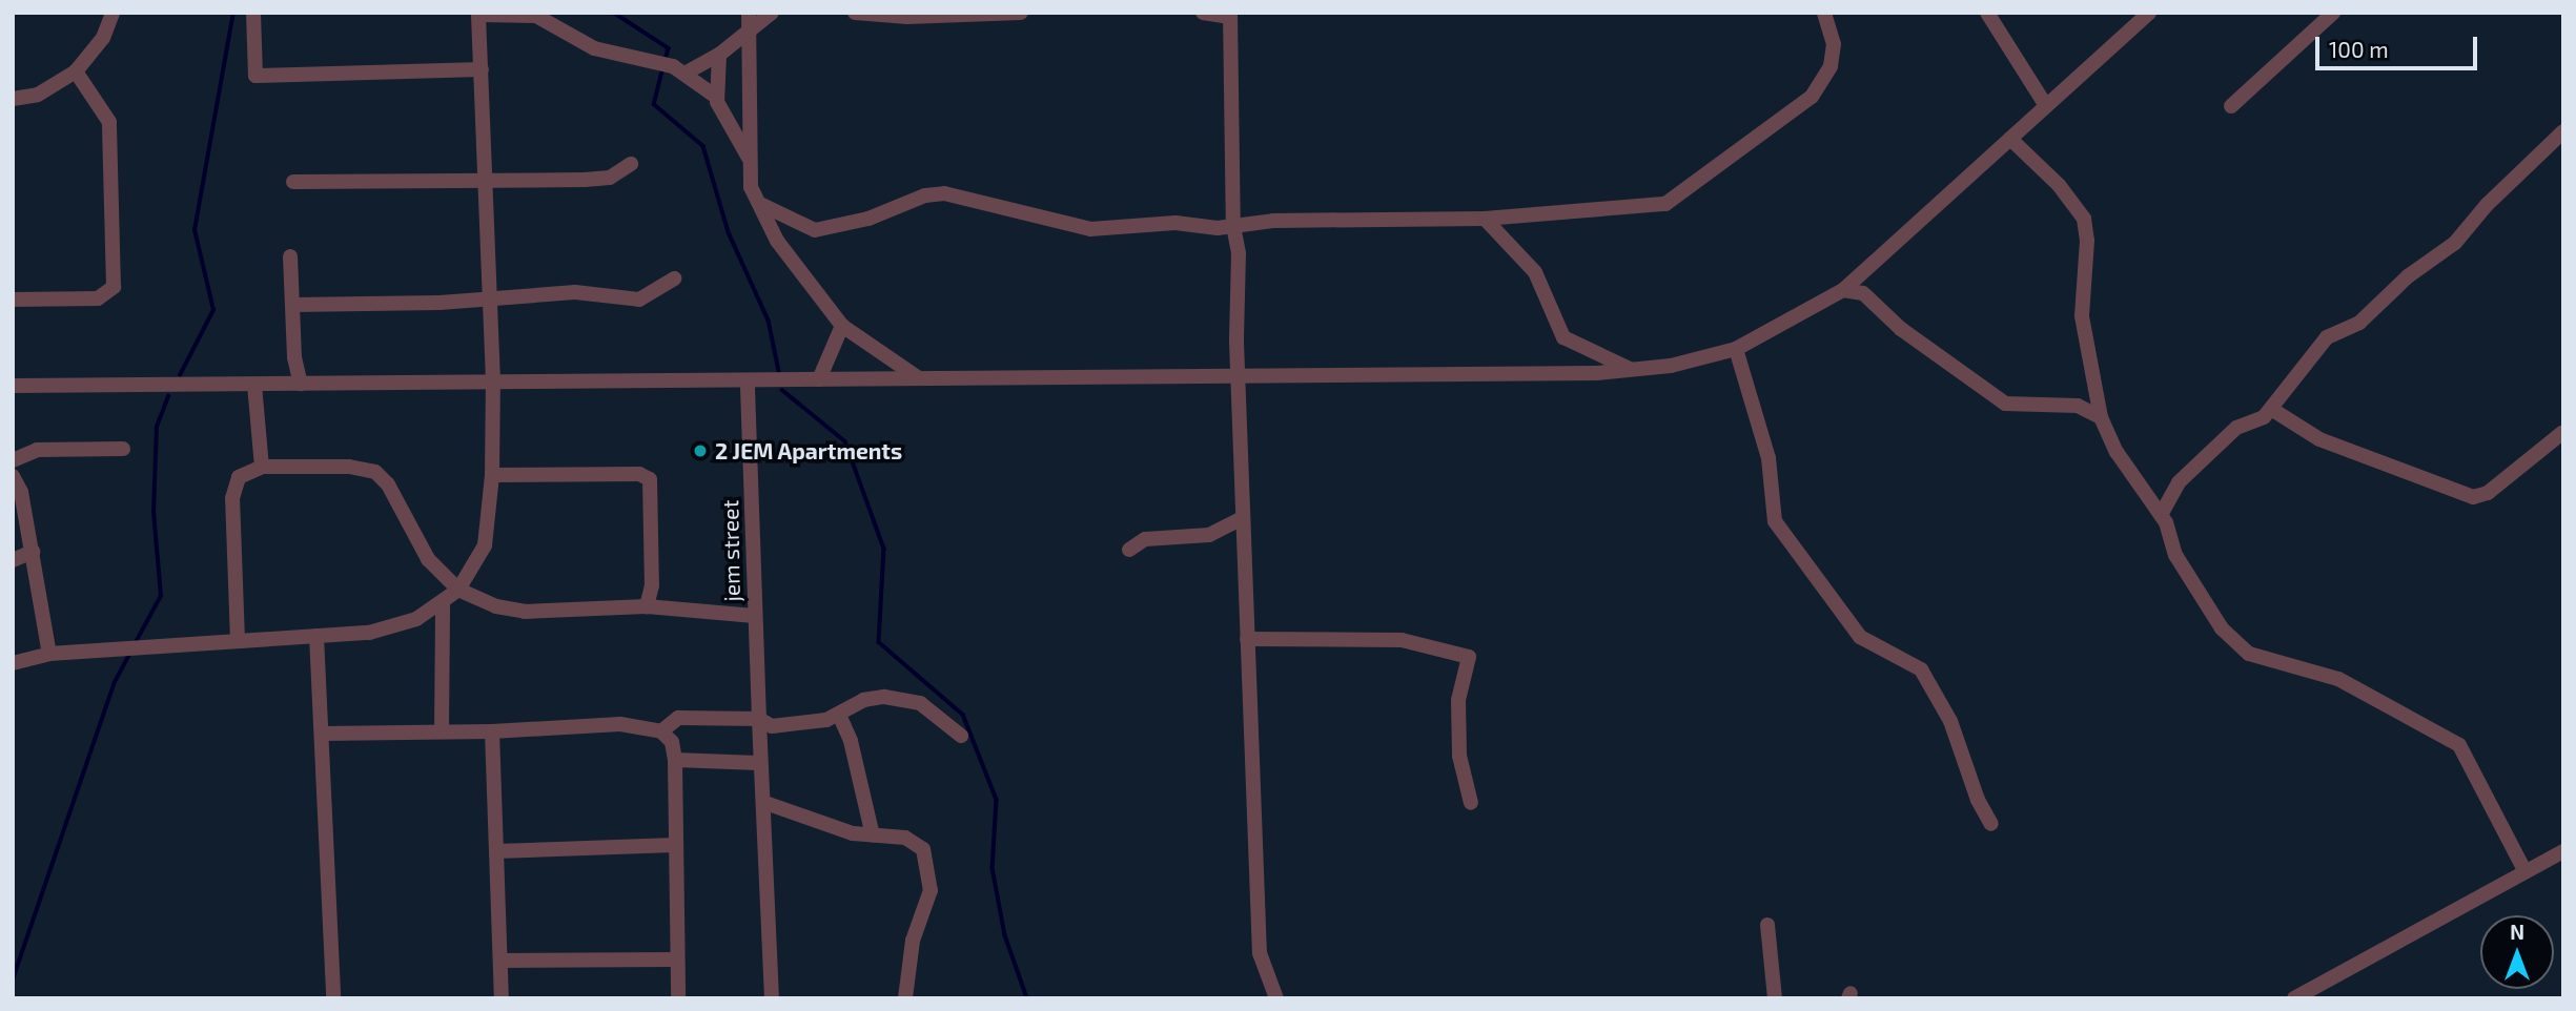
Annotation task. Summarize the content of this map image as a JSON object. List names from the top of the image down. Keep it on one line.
{"streets":{"street":["jem street"]},"places":["2 JEM Apartments"],"scale_bar":"100 m","north":"top"}
